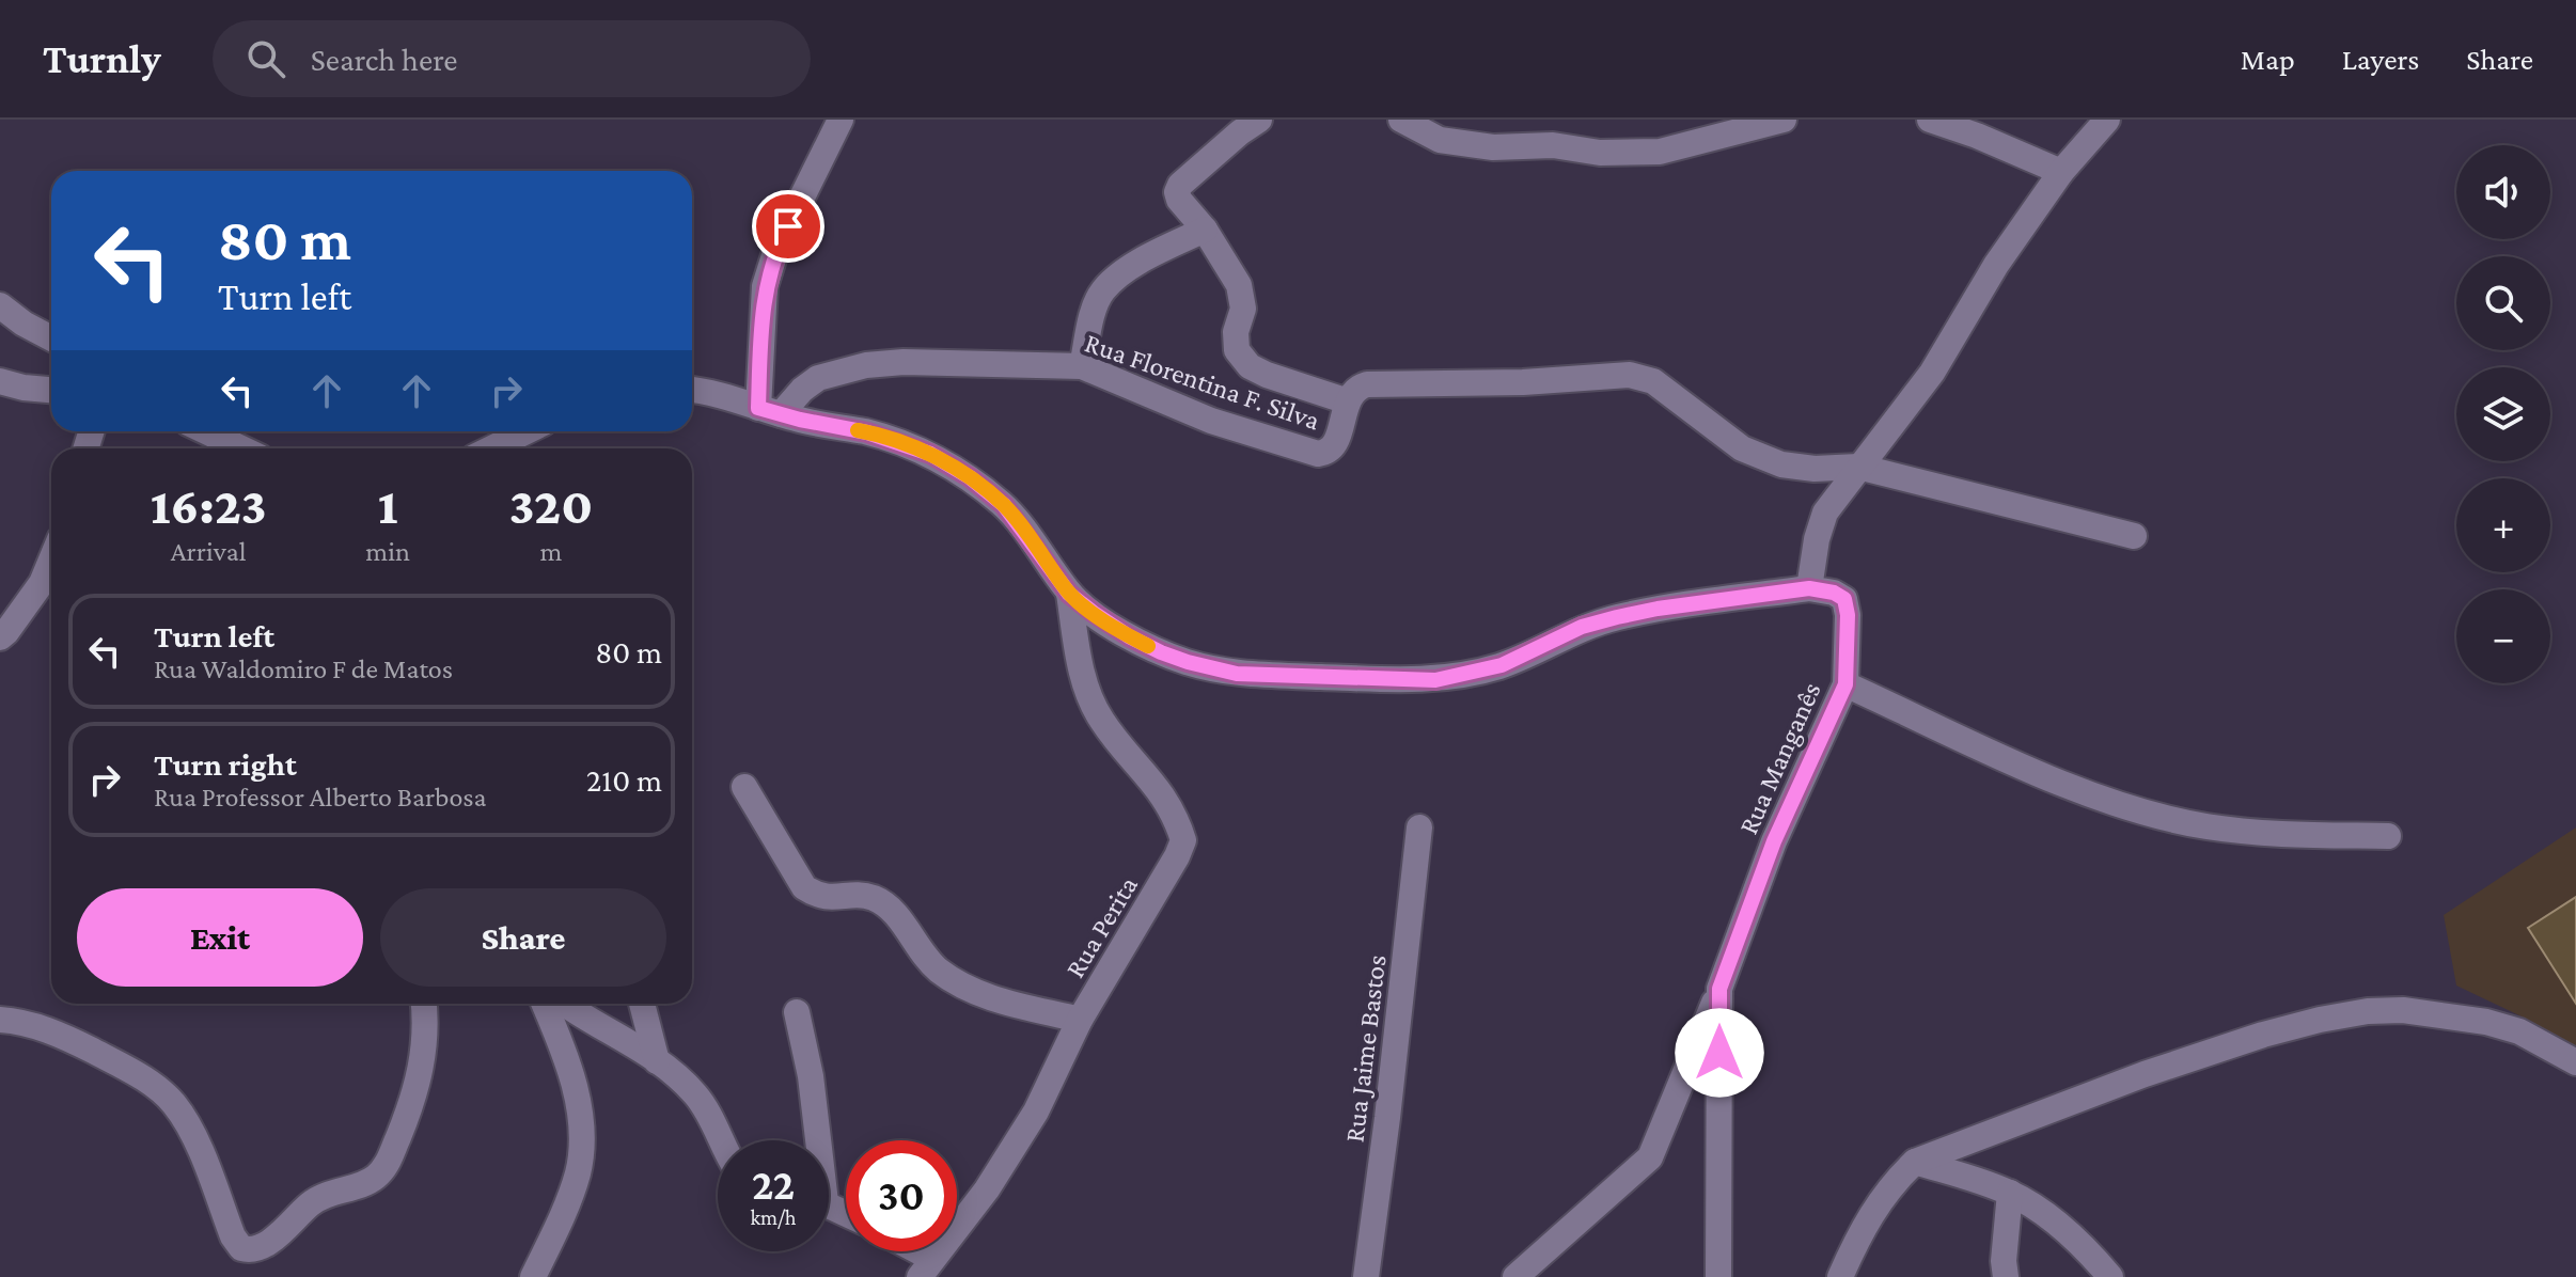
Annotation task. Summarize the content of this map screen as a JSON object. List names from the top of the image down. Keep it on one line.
{"streets":{"street":["Rua Florentina F. Silva","Rua Manganês","Rua Perita","Rua Jaime Bastos"]},"page":{"header":"Turnly","search":"Search here","nav":["Map","Layers","Share"],"map_buttons":["+","−"],"turn":["80 m","Turn left"],"eta":["16:23","Arrival","1","min","320","m"],"list":[{"name":"Turn left","note":"Rua Waldomiro F de Matos","value":"80 m"},{"name":"Turn right","note":"Rua Professor Alberto Barbosa","value":"210 m"}],"buttons":["Exit","Share"],"speed":"22 km/h","limit":"30"}}
